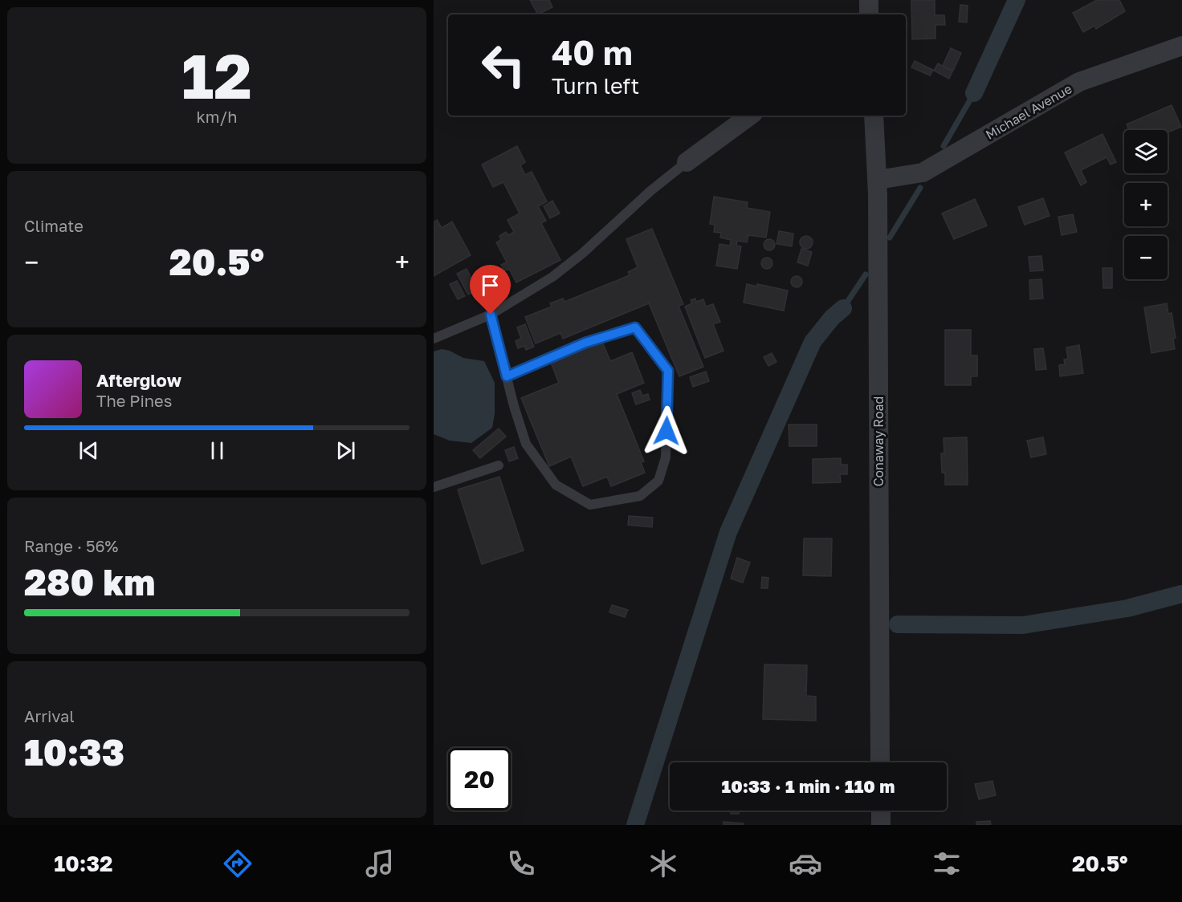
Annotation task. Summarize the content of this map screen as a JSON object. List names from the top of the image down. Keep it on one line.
{"streets":{"street":["Michael Avenue","Conaway Road"]},"crossings":[["Michael Avenue","Conaway Road"]],"page":{"tile":[["12","km/h"],"Climate",["Range · 56%","280 km"],["Arrival","10:33"]],"turn":["40 m","Turn left"],"map_buttons":["+","−"],"heat":["−","20.5°","+"],"song":["Afterglow","The Pines"],"limit":"20","trip":"10:33 · 1 min · 110 m","tabs":["10:32","20.5°"]}}
